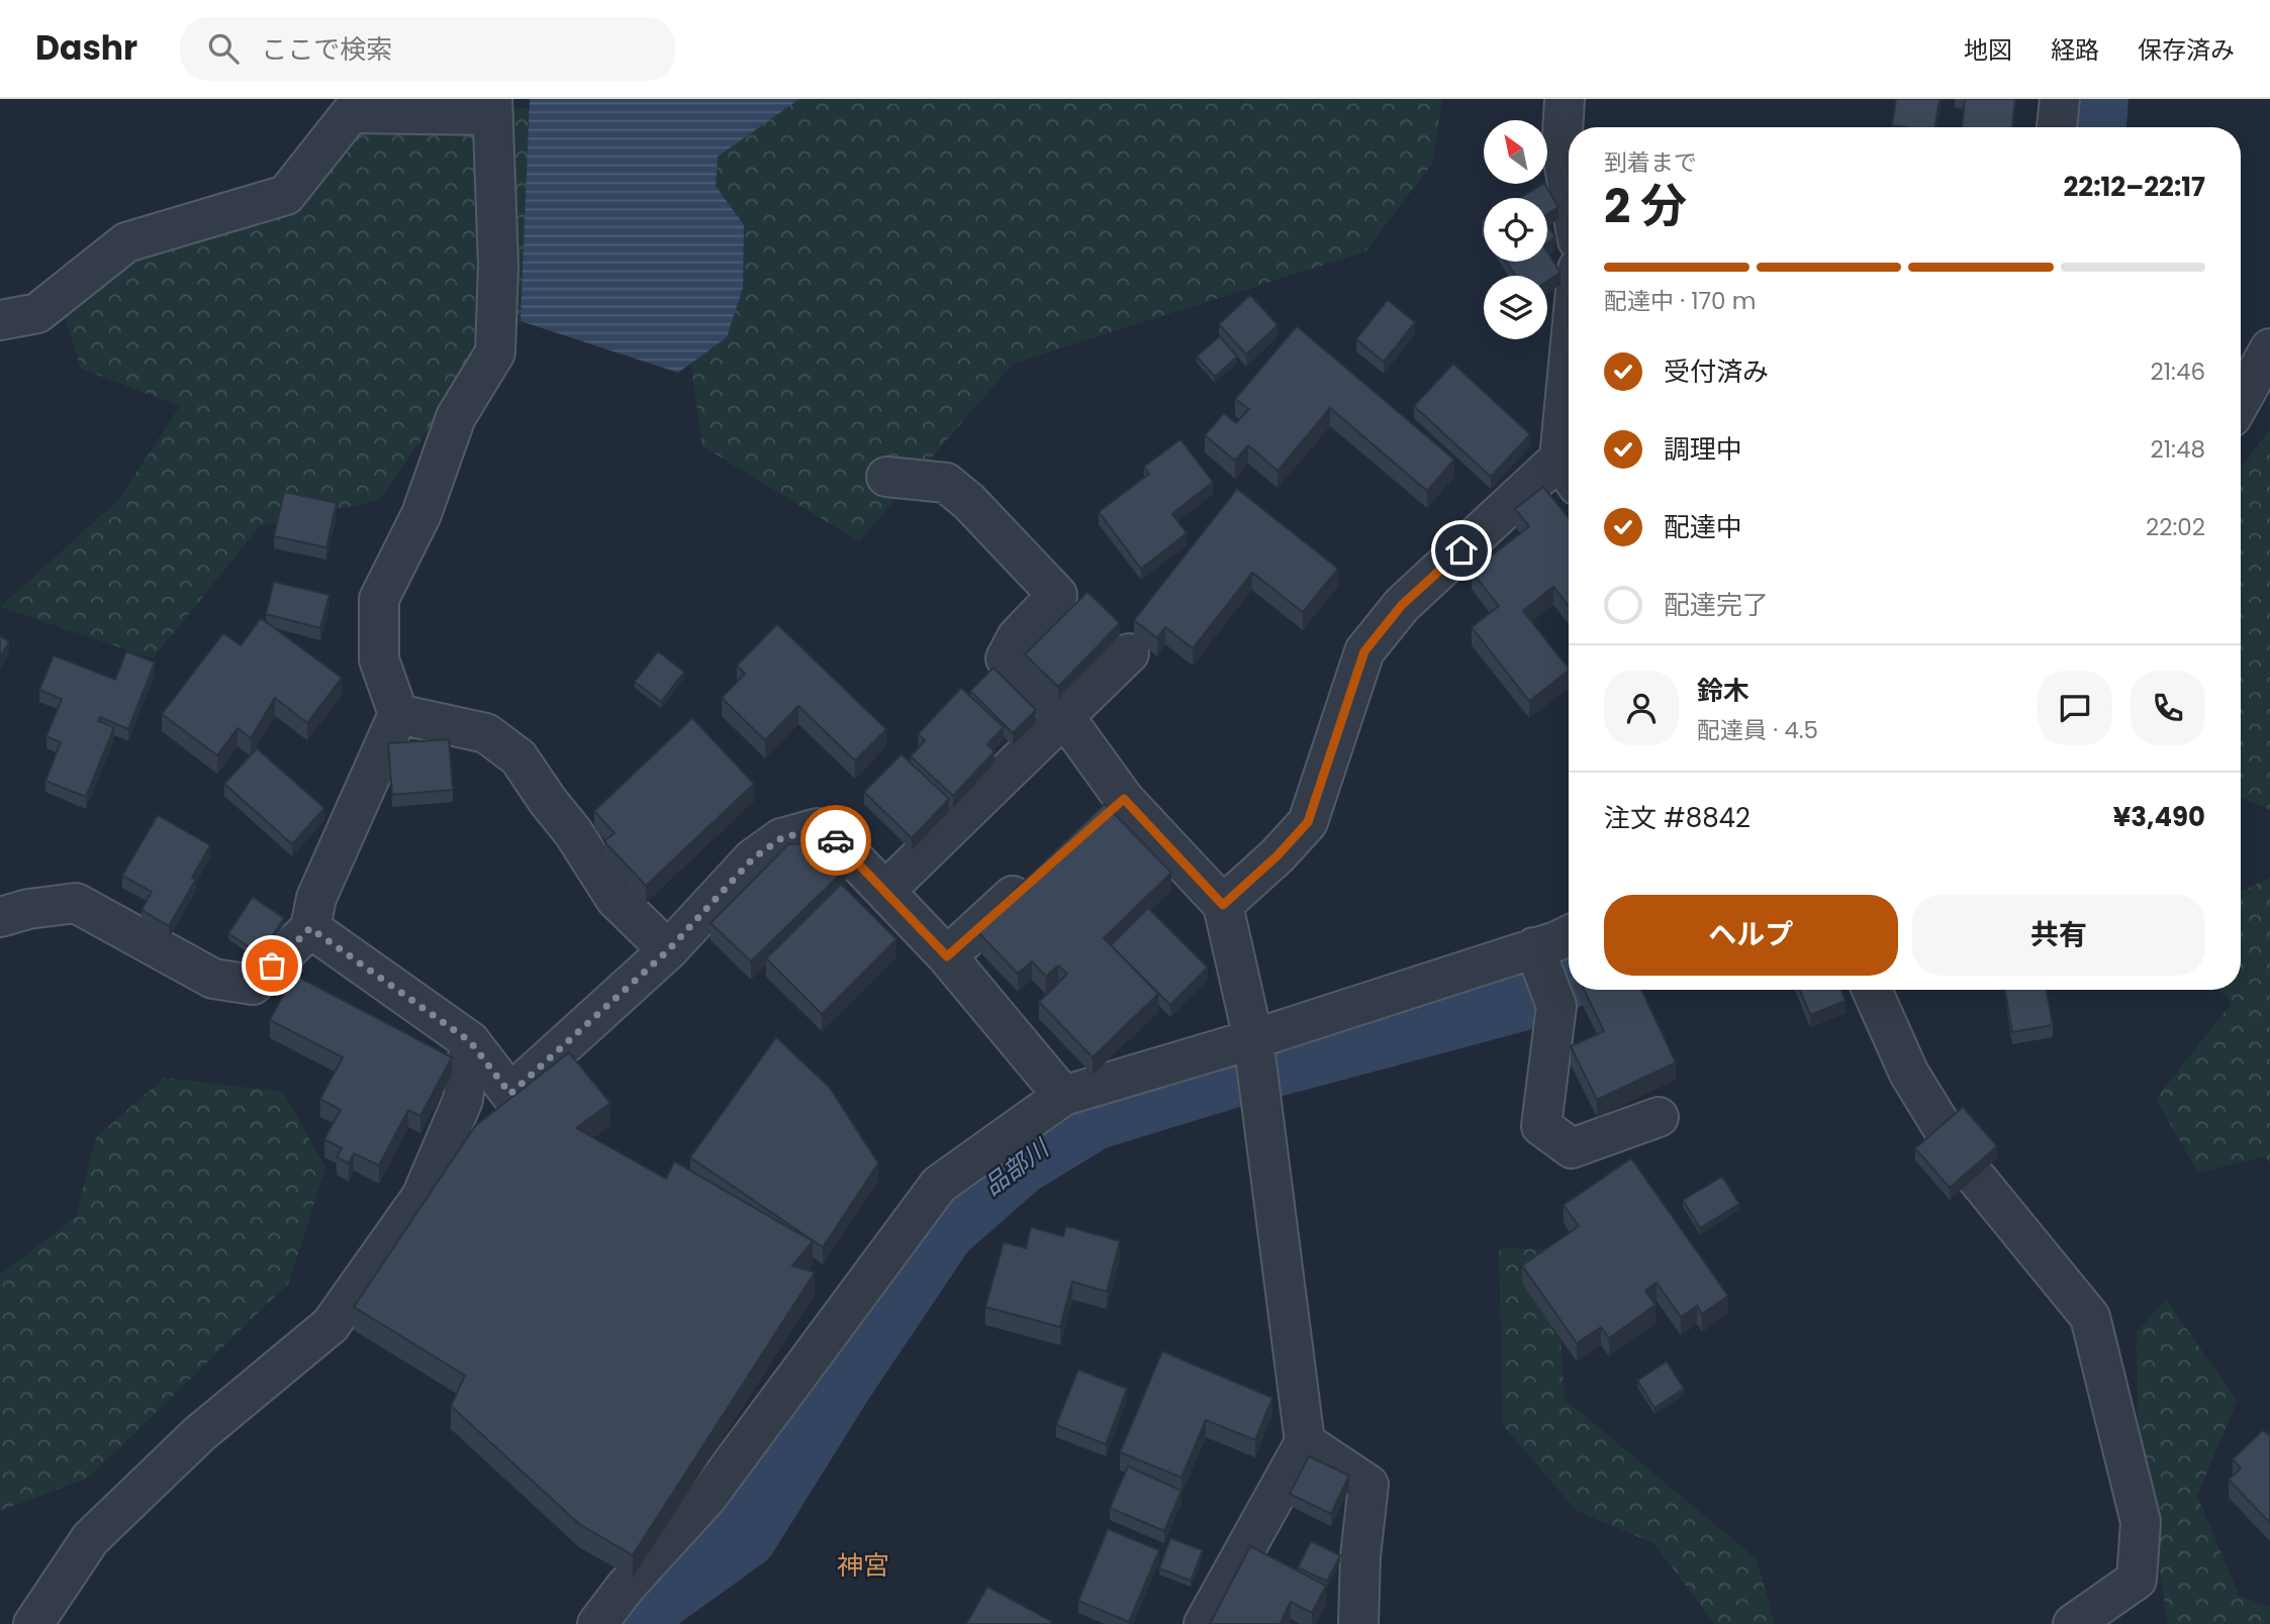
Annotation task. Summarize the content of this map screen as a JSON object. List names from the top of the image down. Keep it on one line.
{"districts":["神宮"],"water":["品部川"],"north":"top left","page":{"header":"Dashr","search":"ここで検索","nav":["地図","経路","保存済み"],"heading":["2 分","到着まで","22:12–22:17"],"panel":["鈴木","配達員 · 4.5","注文 #8842","¥3,490"],"bar":"配達中 · 170 m","list":[["受付済み","21:46"],["調理中","21:48"],["配達中","22:02"],"配達完了"],"buttons":["ヘルプ","共有"]}}
